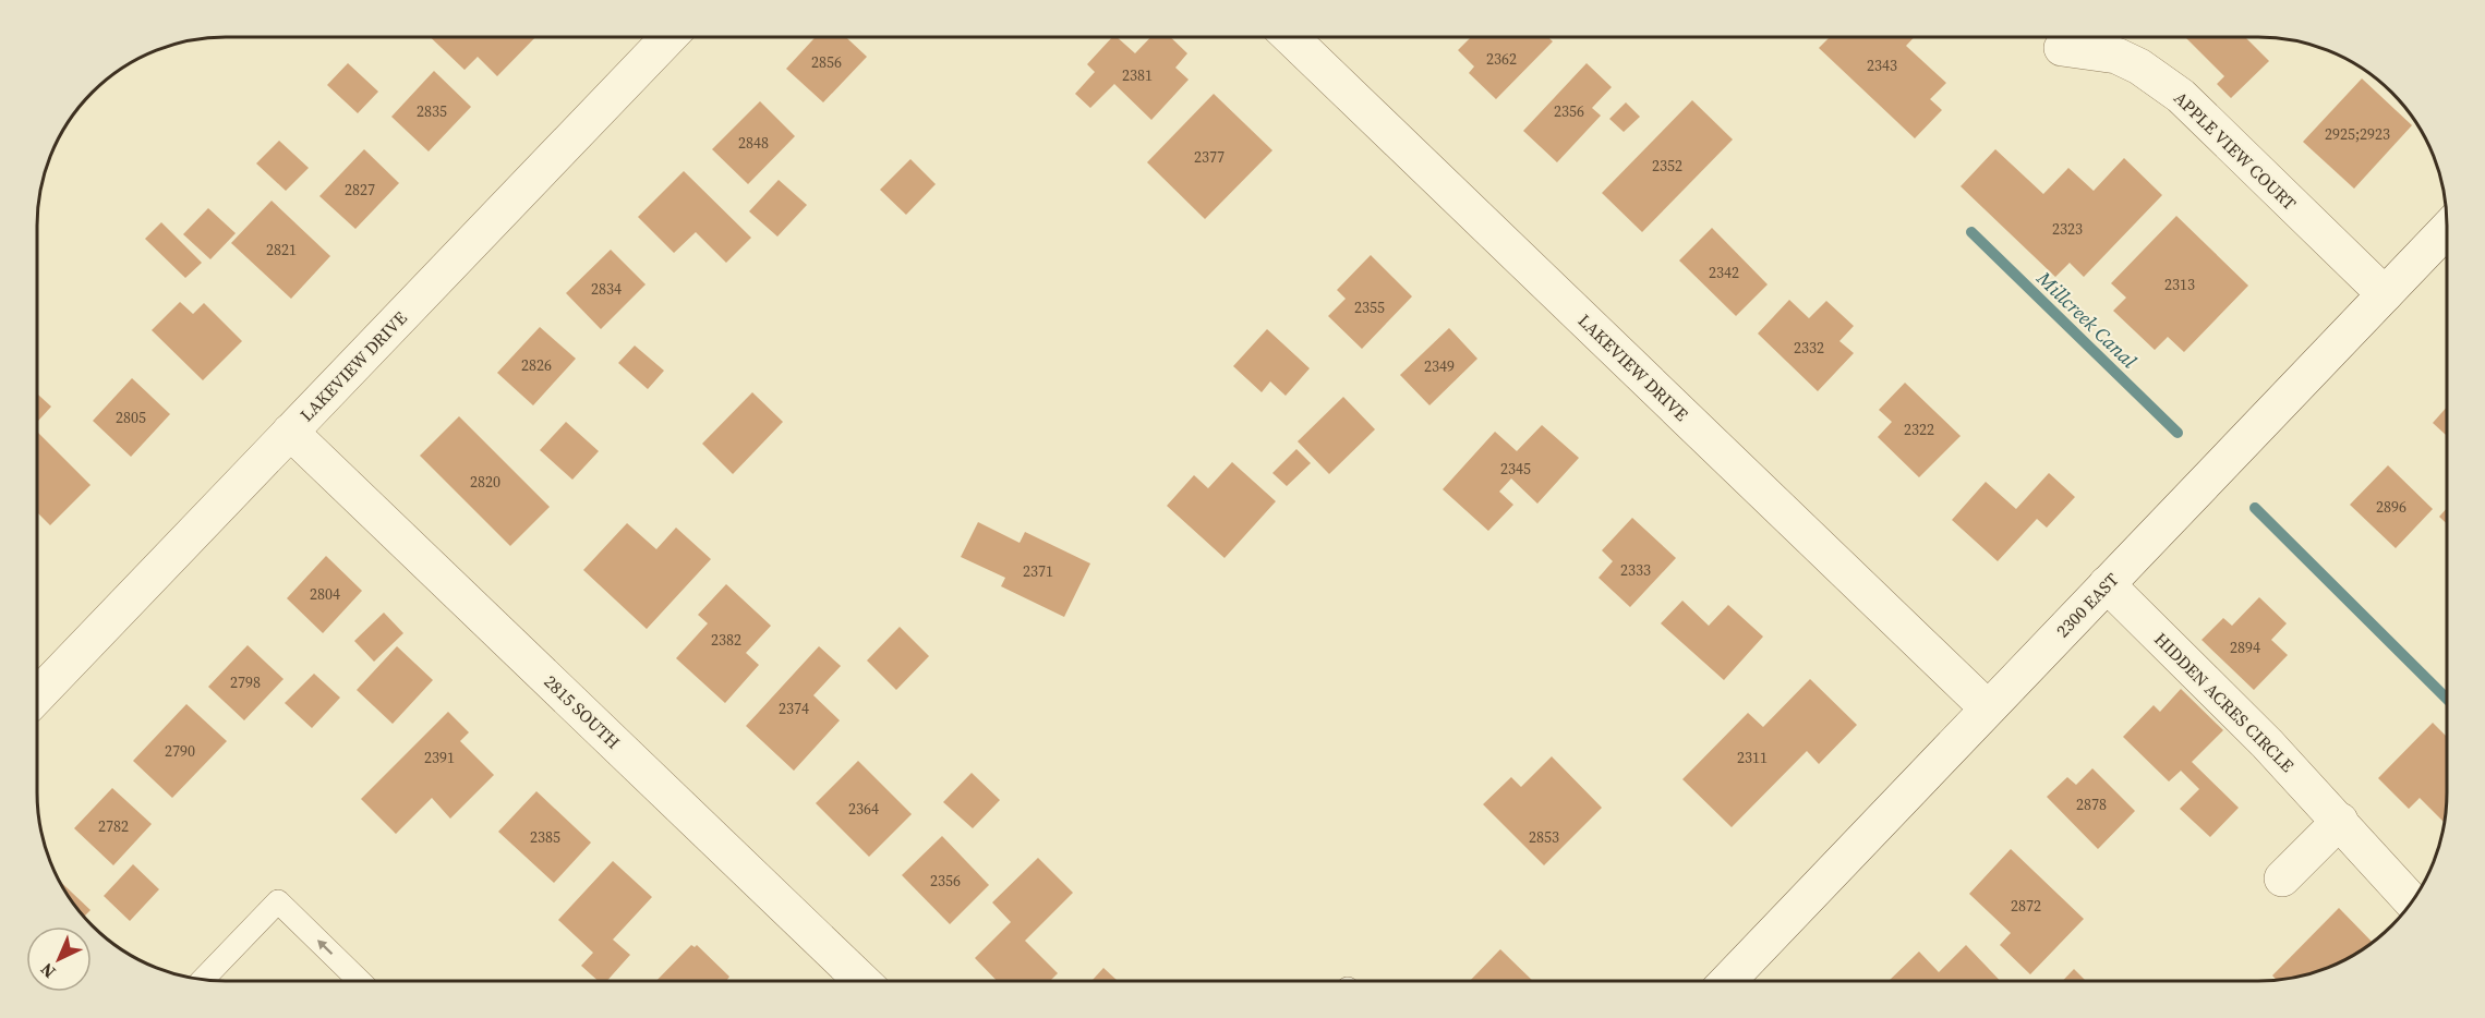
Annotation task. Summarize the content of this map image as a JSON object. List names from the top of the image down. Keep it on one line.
{"streets":{"street":["APPLE VIEW COURT","LAKEVIEW DRIVE","2300 EAST","HIDDEN ACRES CIRCLE","2815 SOUTH"]},"crossings":[["APPLE VIEW COURT","2300 EAST"],["LAKEVIEW DRIVE","2300 EAST"],["LAKEVIEW DRIVE","2815 SOUTH"],["2300 EAST","HIDDEN ACRES CIRCLE"]],"water":["Millcreek Canal"],"house_numbers":["2362","2856","2343","2381","2835","2356","2925;2923","2848","2377","2352","2827","2323","2821","2342","2313","2834","2355","2332","2826","2349","2805","2322","2345","2820","2896","2333","2371","2804","2382","2894","2798","2374","2790","2391","2311","2878","2364","2782","2385","2853","2356","2872"],"north":"bottom left"}
